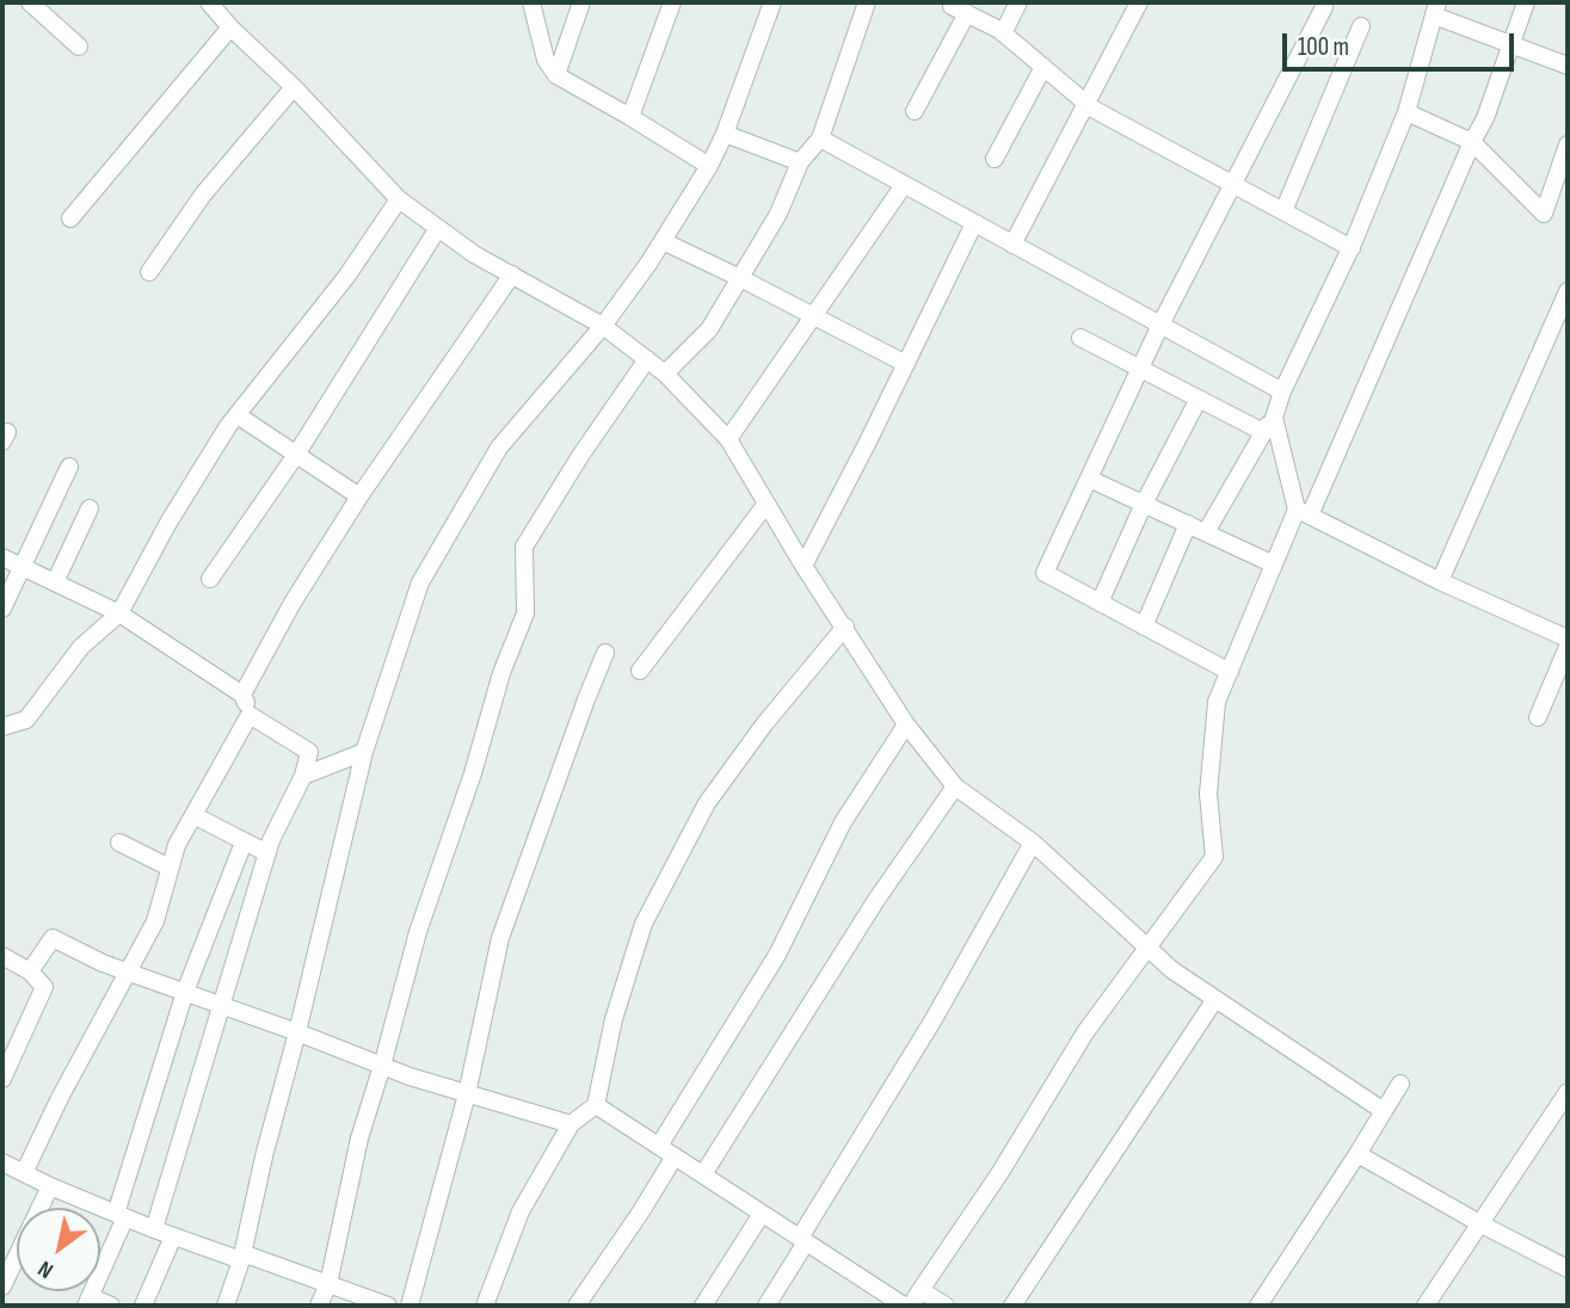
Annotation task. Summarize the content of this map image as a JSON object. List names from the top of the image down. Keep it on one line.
{"scale_bar":"100 m","north":"bottom left"}
